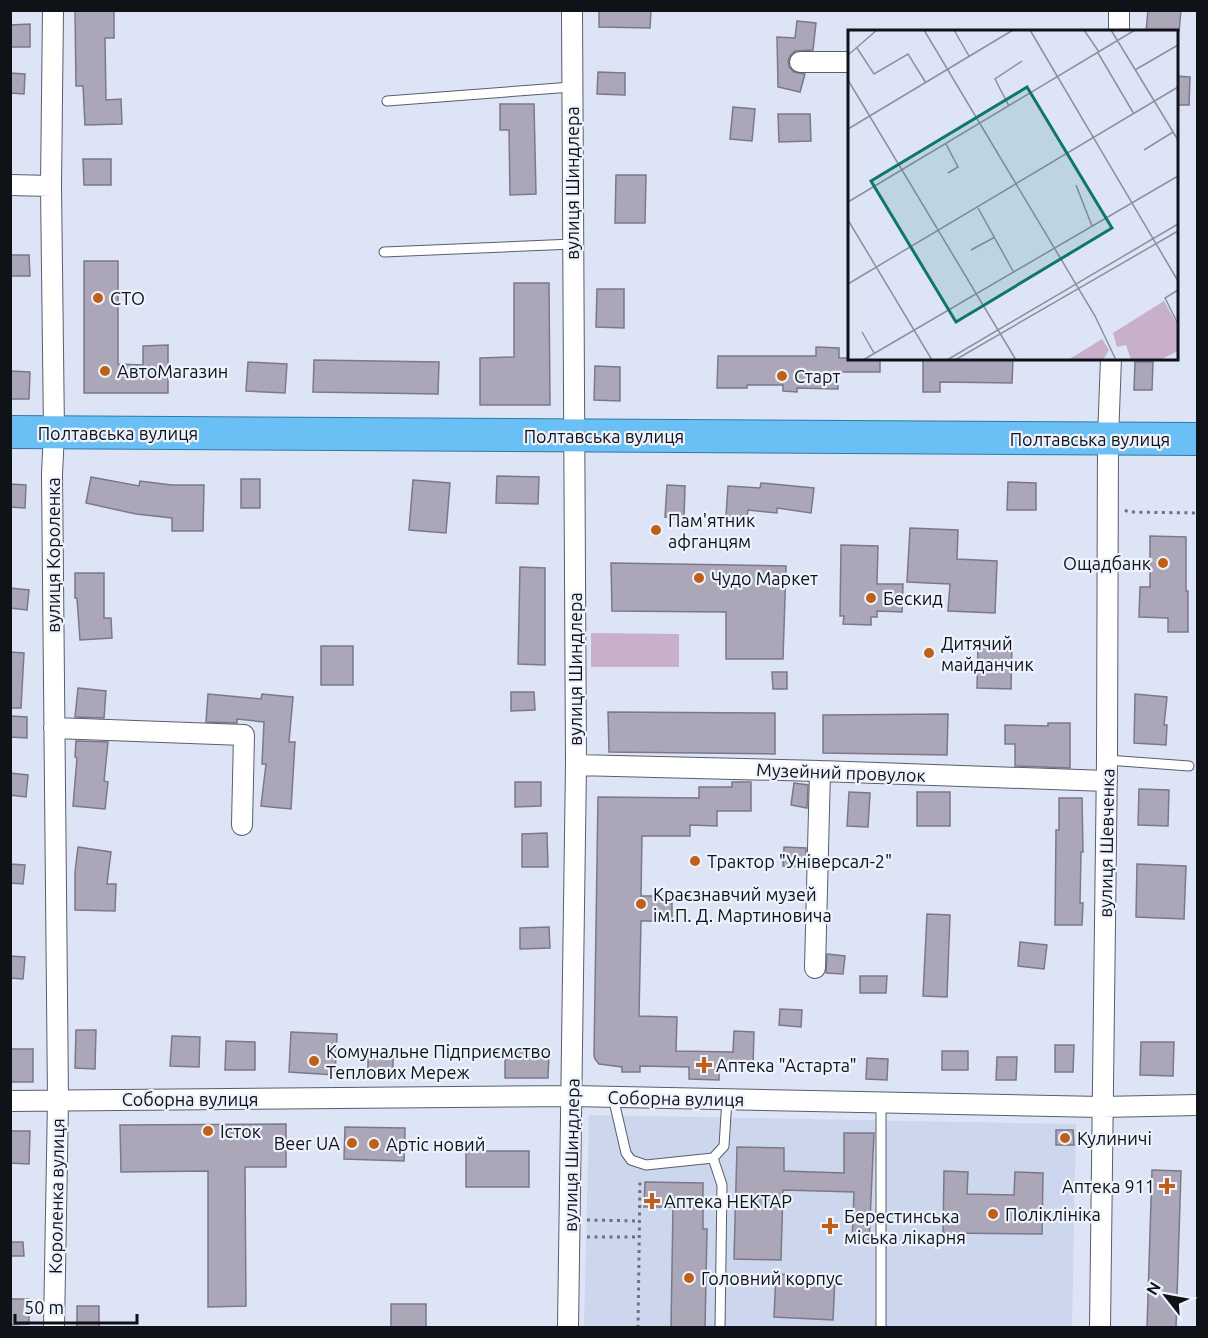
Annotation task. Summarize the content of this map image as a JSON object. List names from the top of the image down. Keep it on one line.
{"streets":{"highway":["Полтавська вулиця"],"street":["вулиця Шиндлера","вулиця Короленка","Музейний провулок","вулиця Шевченка","Соборна вулиця","Короленка вулиця"]},"crossings":[["вулиця Шиндлера","Полтавська вулиця"],["вулиця Шиндлера","Музейний провулок"],["вулиця Шиндлера","Соборна вулиця"],["Полтавська вулиця","вулиця Короленка"],["Полтавська вулиця","вулиця Шевченка"],["вулиця Короленка","Соборна вулиця"],["вулиця Короленка","Короленка вулиця"],["Музейний провулок","вулиця Шевченка"],["вулиця Шевченка","Соборна вулиця"],["Соборна вулиця","Короленка вулиця"]],"places":{"other":["СТО","АвтоМагазин","Старт","Пам'ятник афганцям","Ощадбанк","Чудо Маркет","Бескид","Дитячий майданчик","Трактор \"Універсал-2\"","Краєзнавчий музей ім.П. Д. Мартиновича","Комунальне Підприємство Теплових Мереж","Істок","Кулиничі","Beer UA","Артіс новий","Поліклініка","Головний корпус"],"health":["Аптека \"Астарта\"","Аптека 911","Аптека НЕКТАР","Берестинська міська лікарня"]},"scale_bar":"50 m","north":"top left"}
